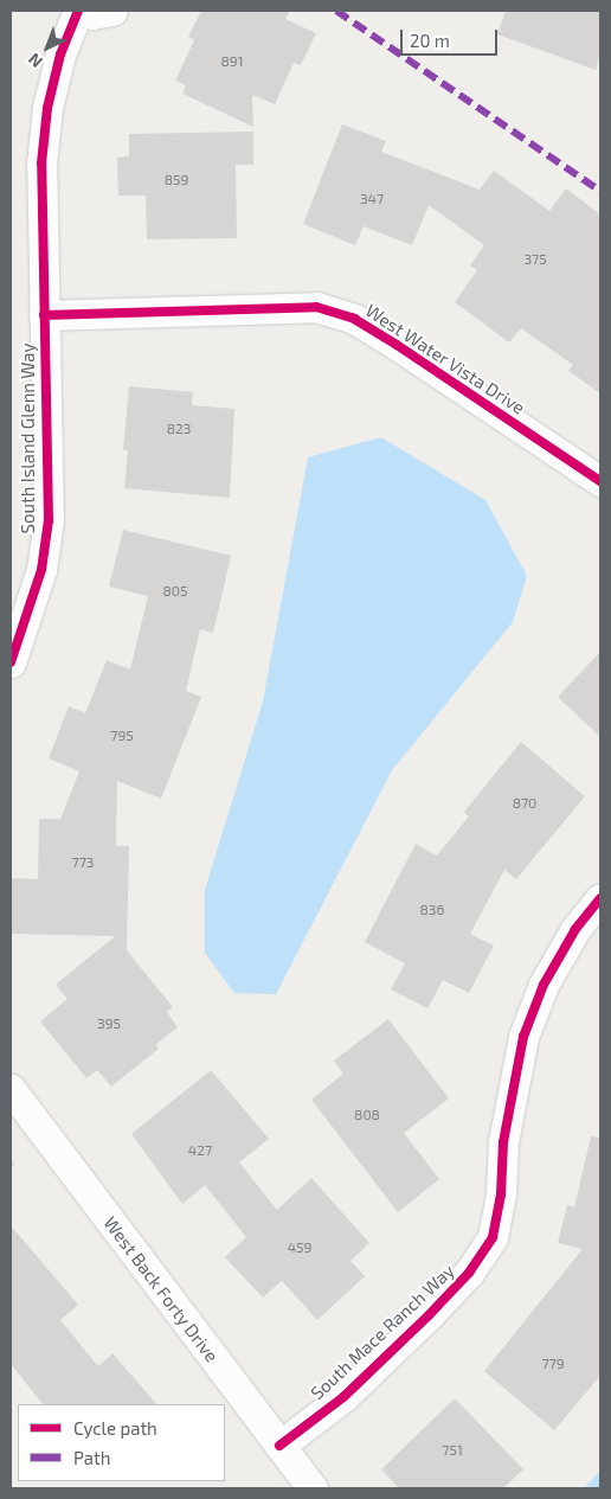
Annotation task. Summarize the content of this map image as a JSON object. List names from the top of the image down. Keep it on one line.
{"streets":{"street":["West Water Vista Drive","South Island Glenn Way","West Back Forty Drive","South Mace Ranch Way"]},"crossings":[["West Water Vista Drive","South Island Glenn Way"],["West Back Forty Drive","South Mace Ranch Way"]],"house_numbers":["891","859","347","375","823","805","795","870","773","836","395","808","427","459","779","751"],"legend":["Cycle path","Path"],"scale_bar":"20 m","north":"bottom left"}
